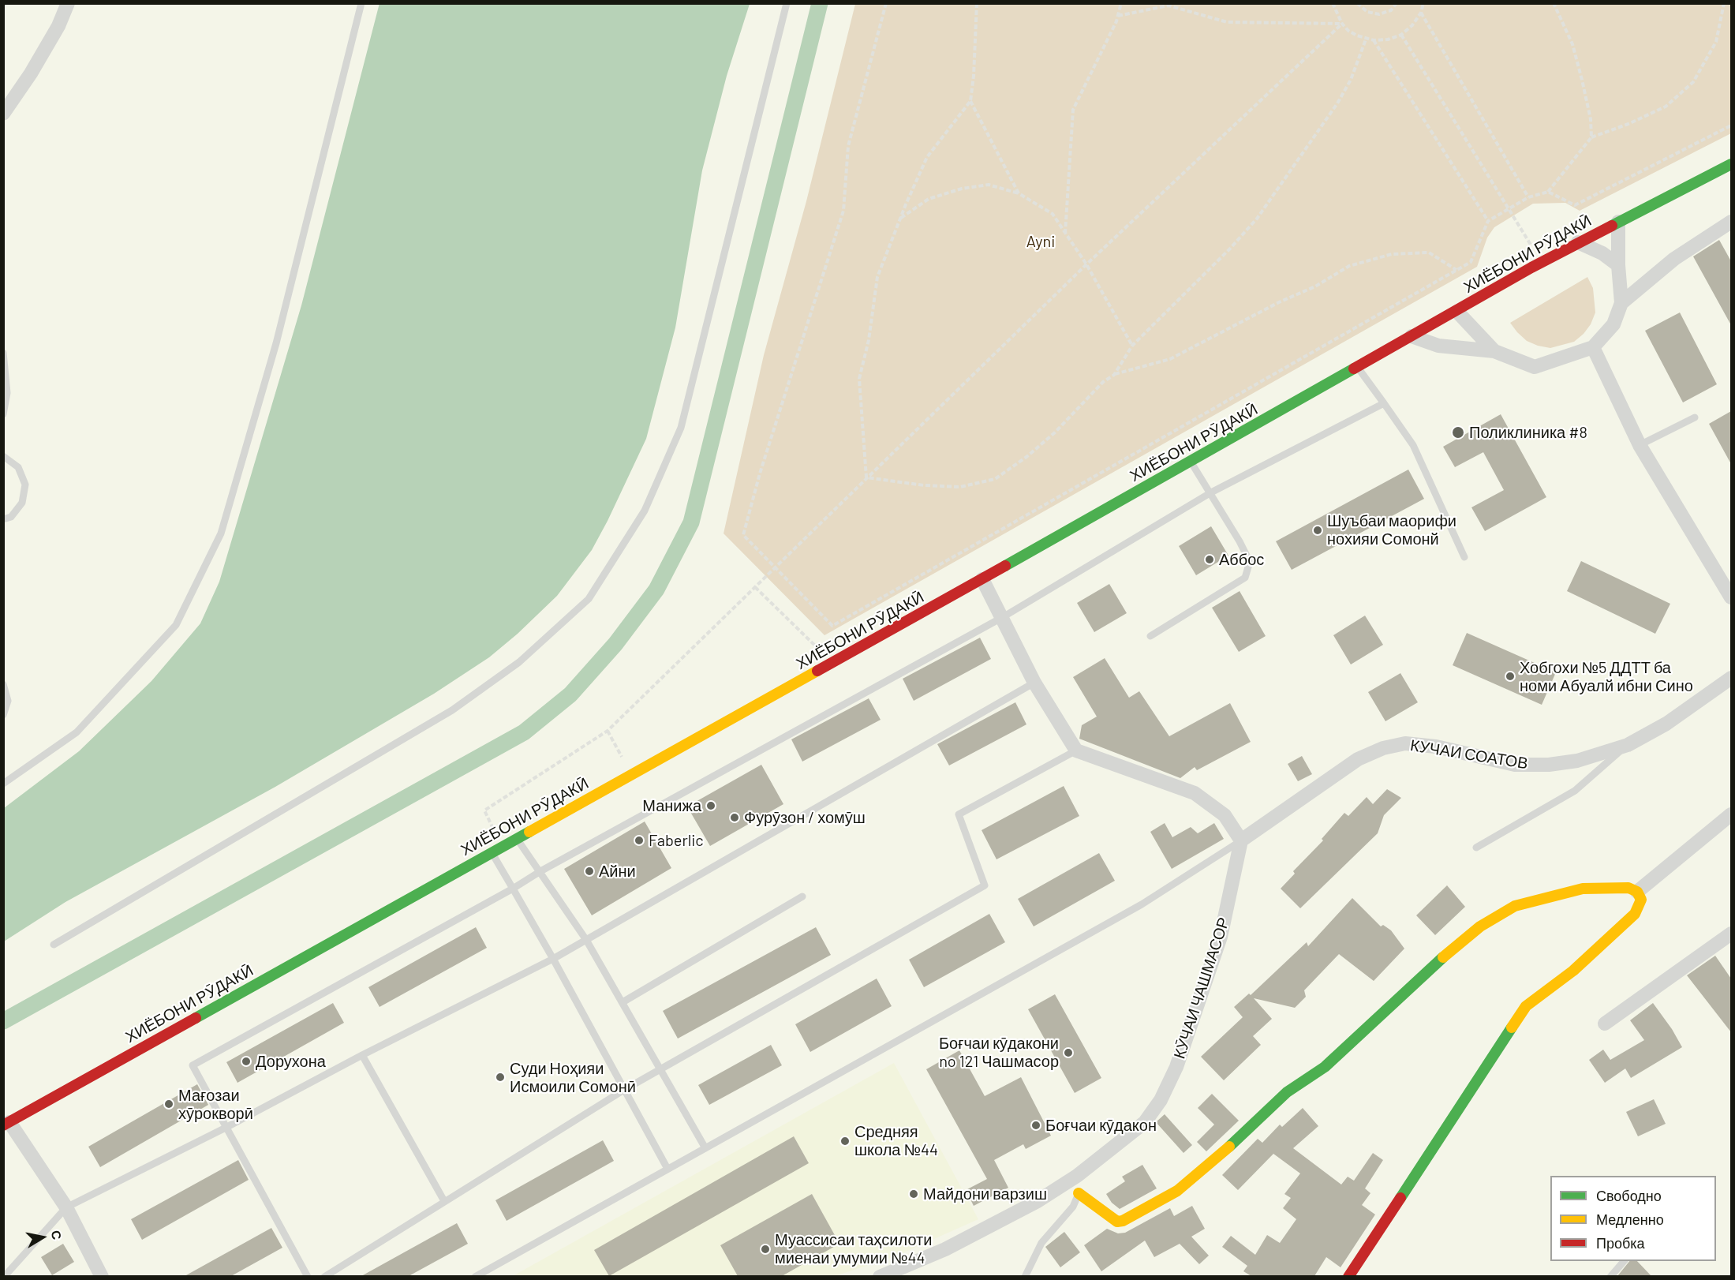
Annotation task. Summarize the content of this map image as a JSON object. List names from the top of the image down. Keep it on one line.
{"streets":{"main road":["ХИЁБОНИ РӮДАКӢ"],"street":["КУЧАИ СОАТОВ","КӮЧАИ ЧАШМАСОР"]},"crossings":[["КУЧАИ СОАТОВ","КӮЧАИ ЧАШМАСОР"]],"parks":["Ayni"],"places":["Поликлиника #8","Шуъбаи маорифи нохияи Сомонй","Аббос","Хобгохи №5 ДДТТ ба номи Абуалй ибни Сино","Манижа","Фурӯзон / хомӯш","Faberlic","Айни","Боғчаи кӯдакони no 121 Чашмасор","Дорухона","Суди Ноҳияи Исмоили Сомонӣ","Мағозаи хӯрокворӣ","Боғчаи кӯдакон","Средняя школа №44","Майдони варзиш","Муассисаи таҳсилоти миенаи умумии №44"],"legend":["Свободно","Медленно","Пробка"],"north":"right"}
